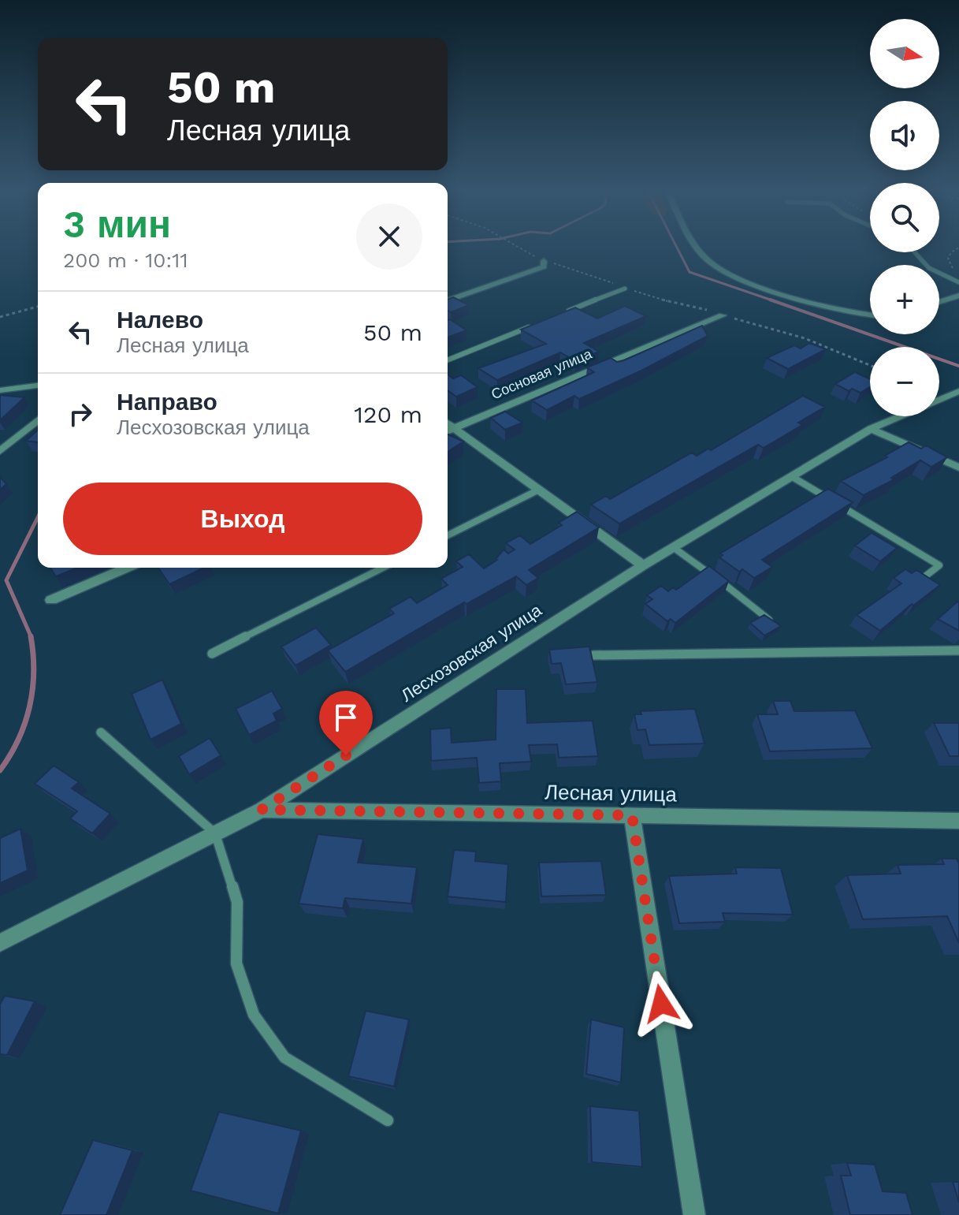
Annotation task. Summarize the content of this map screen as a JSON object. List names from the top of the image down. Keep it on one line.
{"streets":{"street":["Сосновая улица","Лесхозовская улица","Лесная улица"]},"crossings":[["Лесхозовская улица","Лесная улица"]],"north":"right","page":{"map_buttons":["+","−"],"turn":["50 m","Лесная улица"],"heading":["3 мин","200 m · 10:11"],"list":[{"name":"Налево","note":"Лесная улица","value":"50 m"},{"name":"Направо","note":"Лесхозовская улица","value":"120 m"}],"buttons":"Выход"}}
